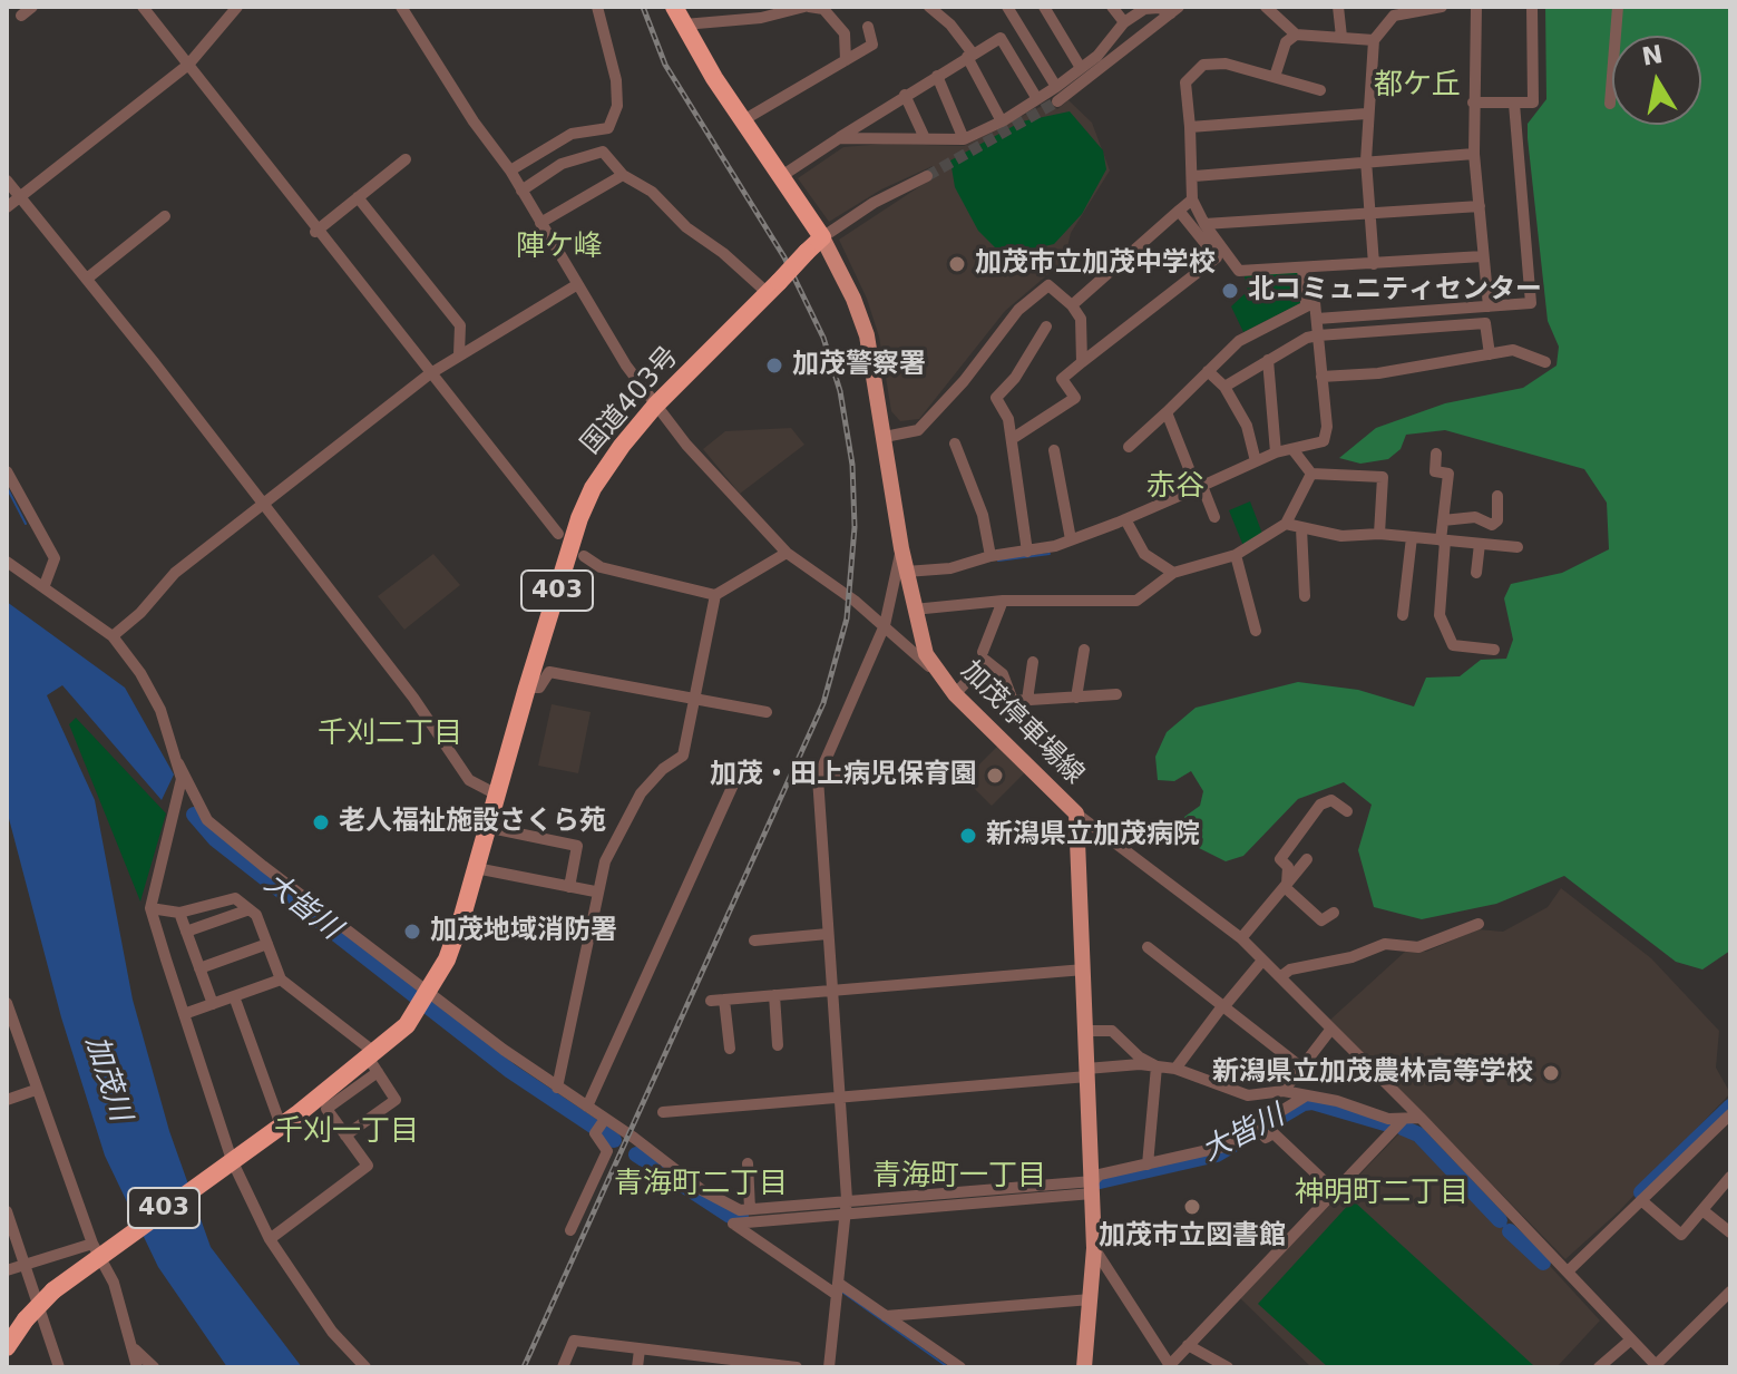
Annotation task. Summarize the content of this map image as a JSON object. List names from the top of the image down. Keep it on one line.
{"streets":{"highway":["国道403号","403"],"main road":["加茂停車場線"]},"crossings":[["国道403号","403"],["国道403号","加茂停車場線"]],"districts":["都ケ丘","陣ケ峰","赤谷","千刈二丁目","千刈一丁目","青海町一丁目","青海町二丁目","神明町二丁目"],"water":["大皆川","加茂川"],"places":["加茂市立加茂中学校","北コミュニティセンター","加茂警察署","加茂・田上病児保育園","老人福祉施設さくら苑","新潟県立加茂病院","加茂地域消防署","新潟県立加茂農林高等学校","加茂市立図書館"],"north":"top"}
